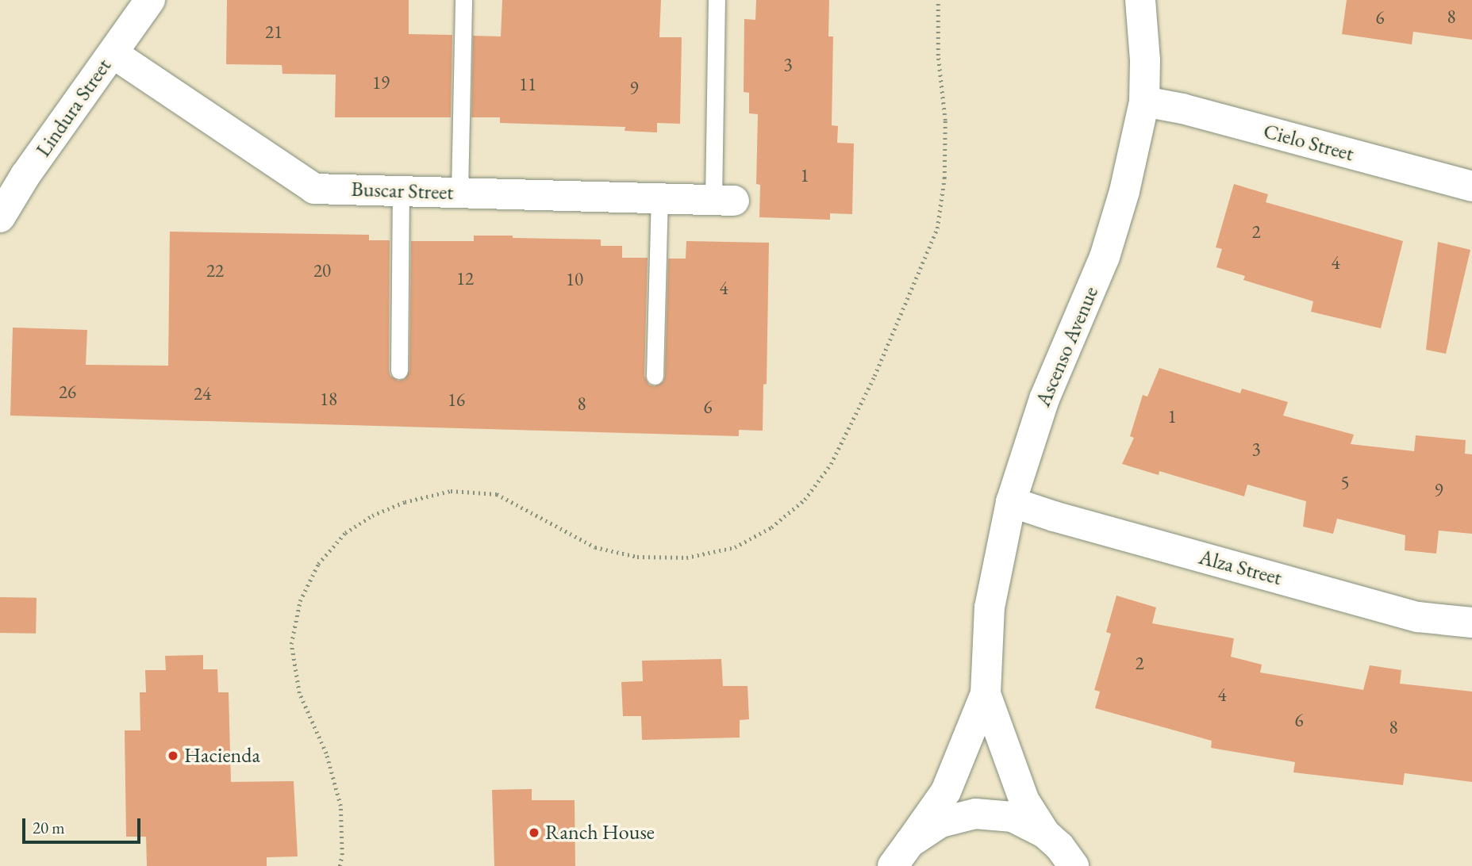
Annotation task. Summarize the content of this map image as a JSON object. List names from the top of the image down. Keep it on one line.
{"streets":{"street":["Lindura Street","Cielo Street","Buscar Street","Ascenso Avenue","Alza Street"]},"crossings":[["Lindura Street","Buscar Street"],["Cielo Street","Ascenso Avenue"],["Ascenso Avenue","Alza Street"]],"places":["Hacienda","Ranch House"],"house_numbers":["8","6","21","3","19","11","9","1","2","4","22","20","12","10","4","26","24","18","16","8","6","1","3","5","9","2","4","6","8"],"scale_bar":"20 m"}
